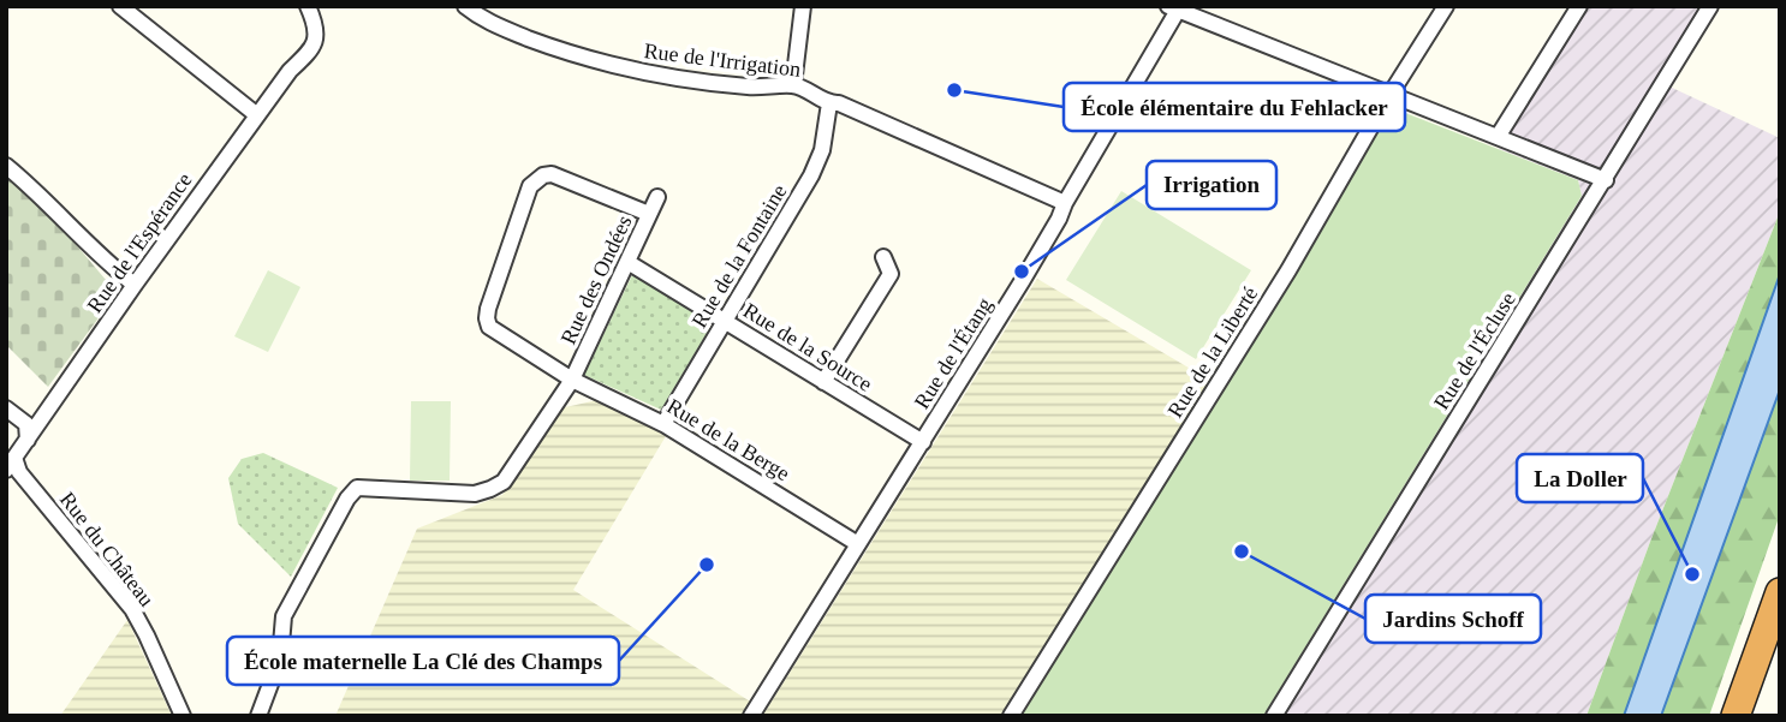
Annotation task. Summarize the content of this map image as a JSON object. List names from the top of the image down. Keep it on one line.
{"streets":{"street":["Rue de l'Irrigation","Rue de l'Espérance","Rue de la Fontaine","Rue des Ondées","Rue de la Source","Rue de l'Écluse","Rue de la Liberté","Rue de l'Étang","Rue de la Berge","Rue du Château"]},"crossings":[["Rue de l'Irrigation","Rue de la Fontaine"],["Rue de l'Irrigation","Rue de l'Étang"],["Rue de l'Espérance","Rue du Château"],["Rue de la Fontaine","Rue de la Source"],["Rue de la Fontaine","Rue de la Berge"],["Rue des Ondées","Rue de la Source"],["Rue des Ondées","Rue de la Berge"],["Rue de la Source","Rue de l'Étang"],["Rue de l'Étang","Rue de la Berge"]],"places":["École élémentaire du Fehlacker","Irrigation","Jardins Schoff","École maternelle La Clé des Champs","La Doller"]}
